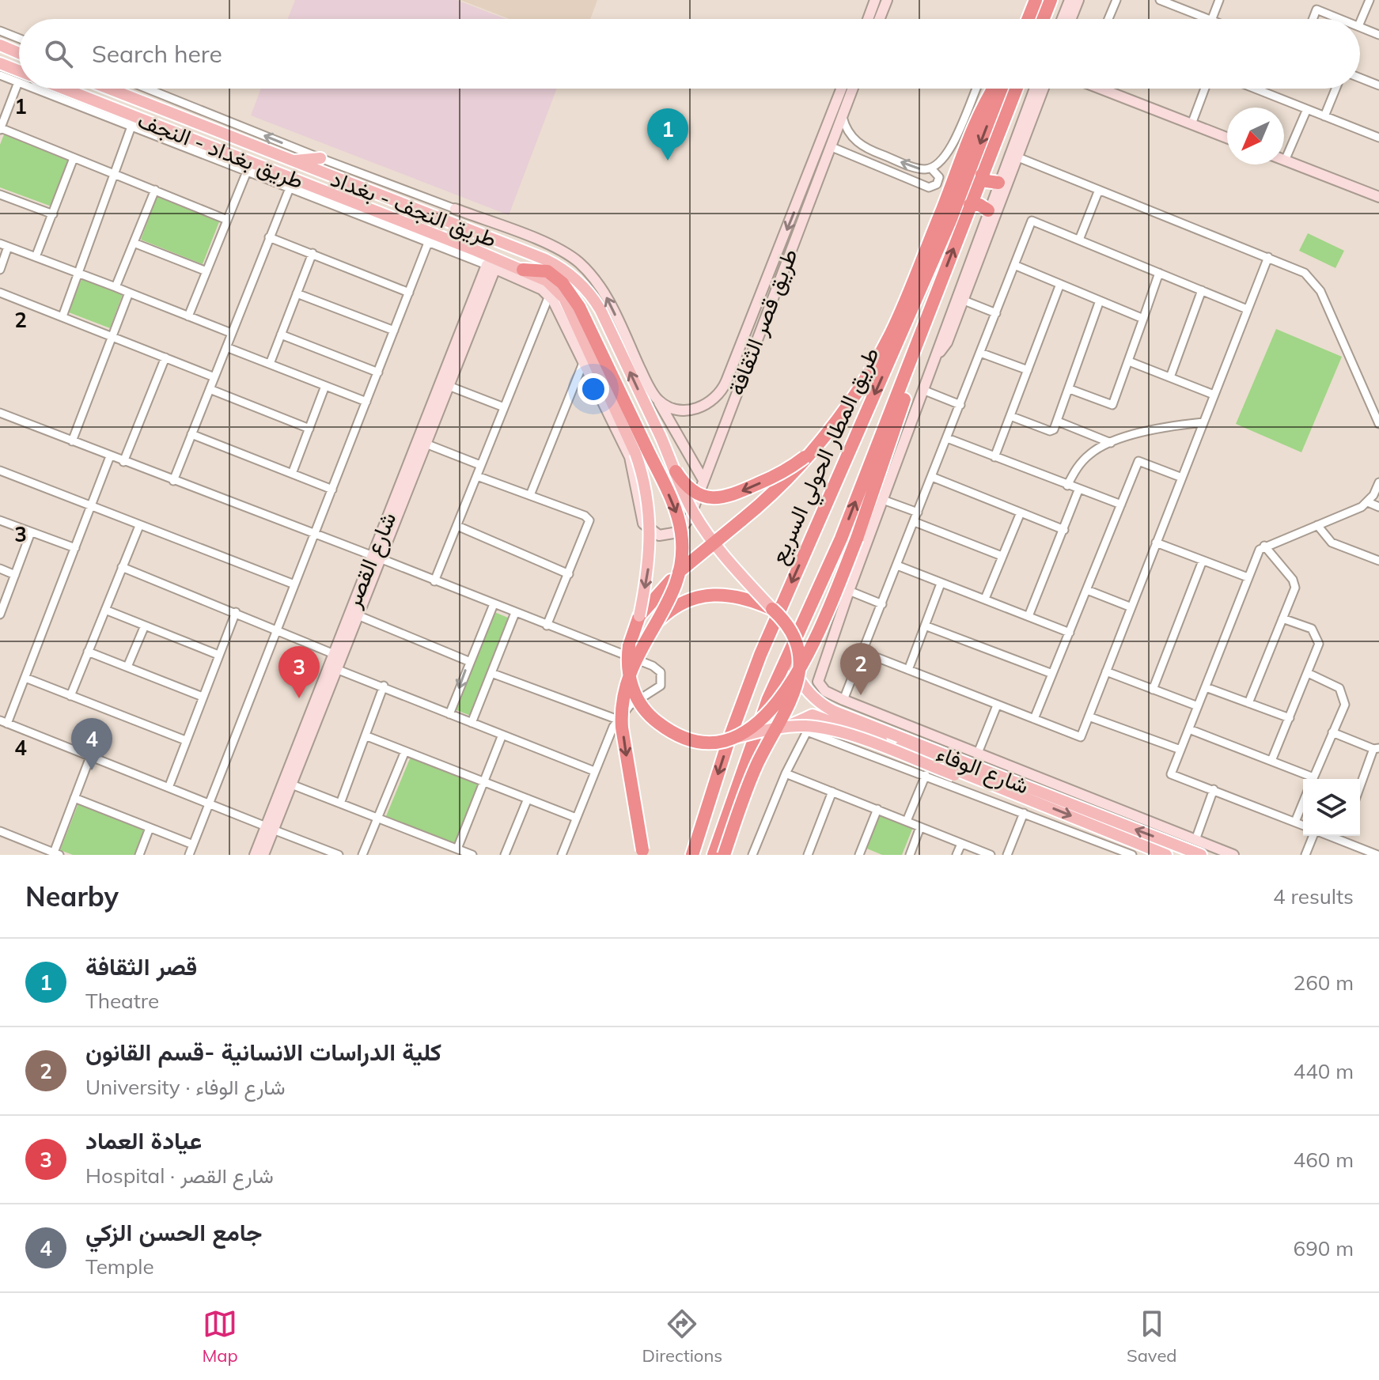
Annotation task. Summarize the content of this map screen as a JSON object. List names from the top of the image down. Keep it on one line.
{"streets":{"highway":["طريق المطار الحولي السريع"],"main road":["طريق بغداد - النجف","طريق النجف - بغداد","شارع الوفاء"],"street":["طريق قصر الثقافة","شارع القصر"]},"crossings":[["طريق المطار الحولي السريع","شارع الوفاء"]],"one_way":["طريق النجف - بغداد"],"north":"bottom left","page":{"search":"Search here","pins":["1","2","3","4"],"heading":["Nearby","4 results"],"list":[{"mark":"1","name":"قصر الثقافة","note":"Theatre","value":"260 m"},{"mark":"2","name":"كلية الدراسات الانسانية -قسم القانون","note":"University · شارع الوفاء","value":"440 m"},{"mark":"3","name":"عيادة العماد","note":"Hospital · شارع القصر","value":"460 m"},{"mark":"4","name":"جامع الحسن الزكي","note":"Temple","value":"690 m"}],"nav":["Map","Directions","Saved"]},"grid":{"rows":["1","2","3","4"]}}
